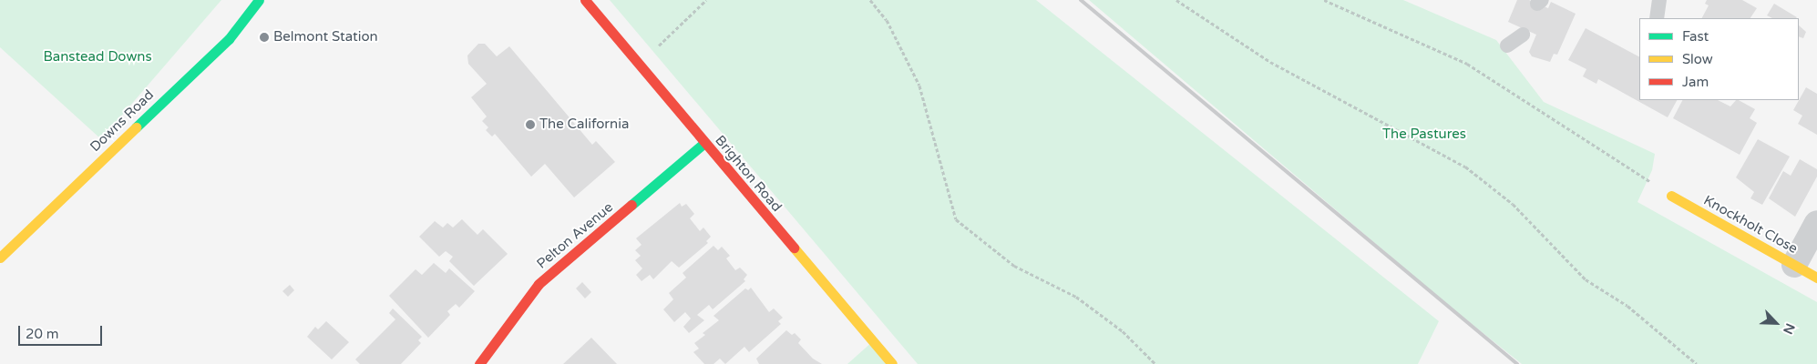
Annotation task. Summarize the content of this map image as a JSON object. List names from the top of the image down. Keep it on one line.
{"streets":{"street":["Downs Road","Brighton Road","Knockholt Close","Pelton Avenue"]},"crossings":[["Brighton Road","Pelton Avenue"]],"parks":["Banstead Downs","The Pastures"],"places":["Belmont Station","The California"],"legend":["Fast","Slow","Jam"],"scale_bar":"20 m","north":"bottom right"}
